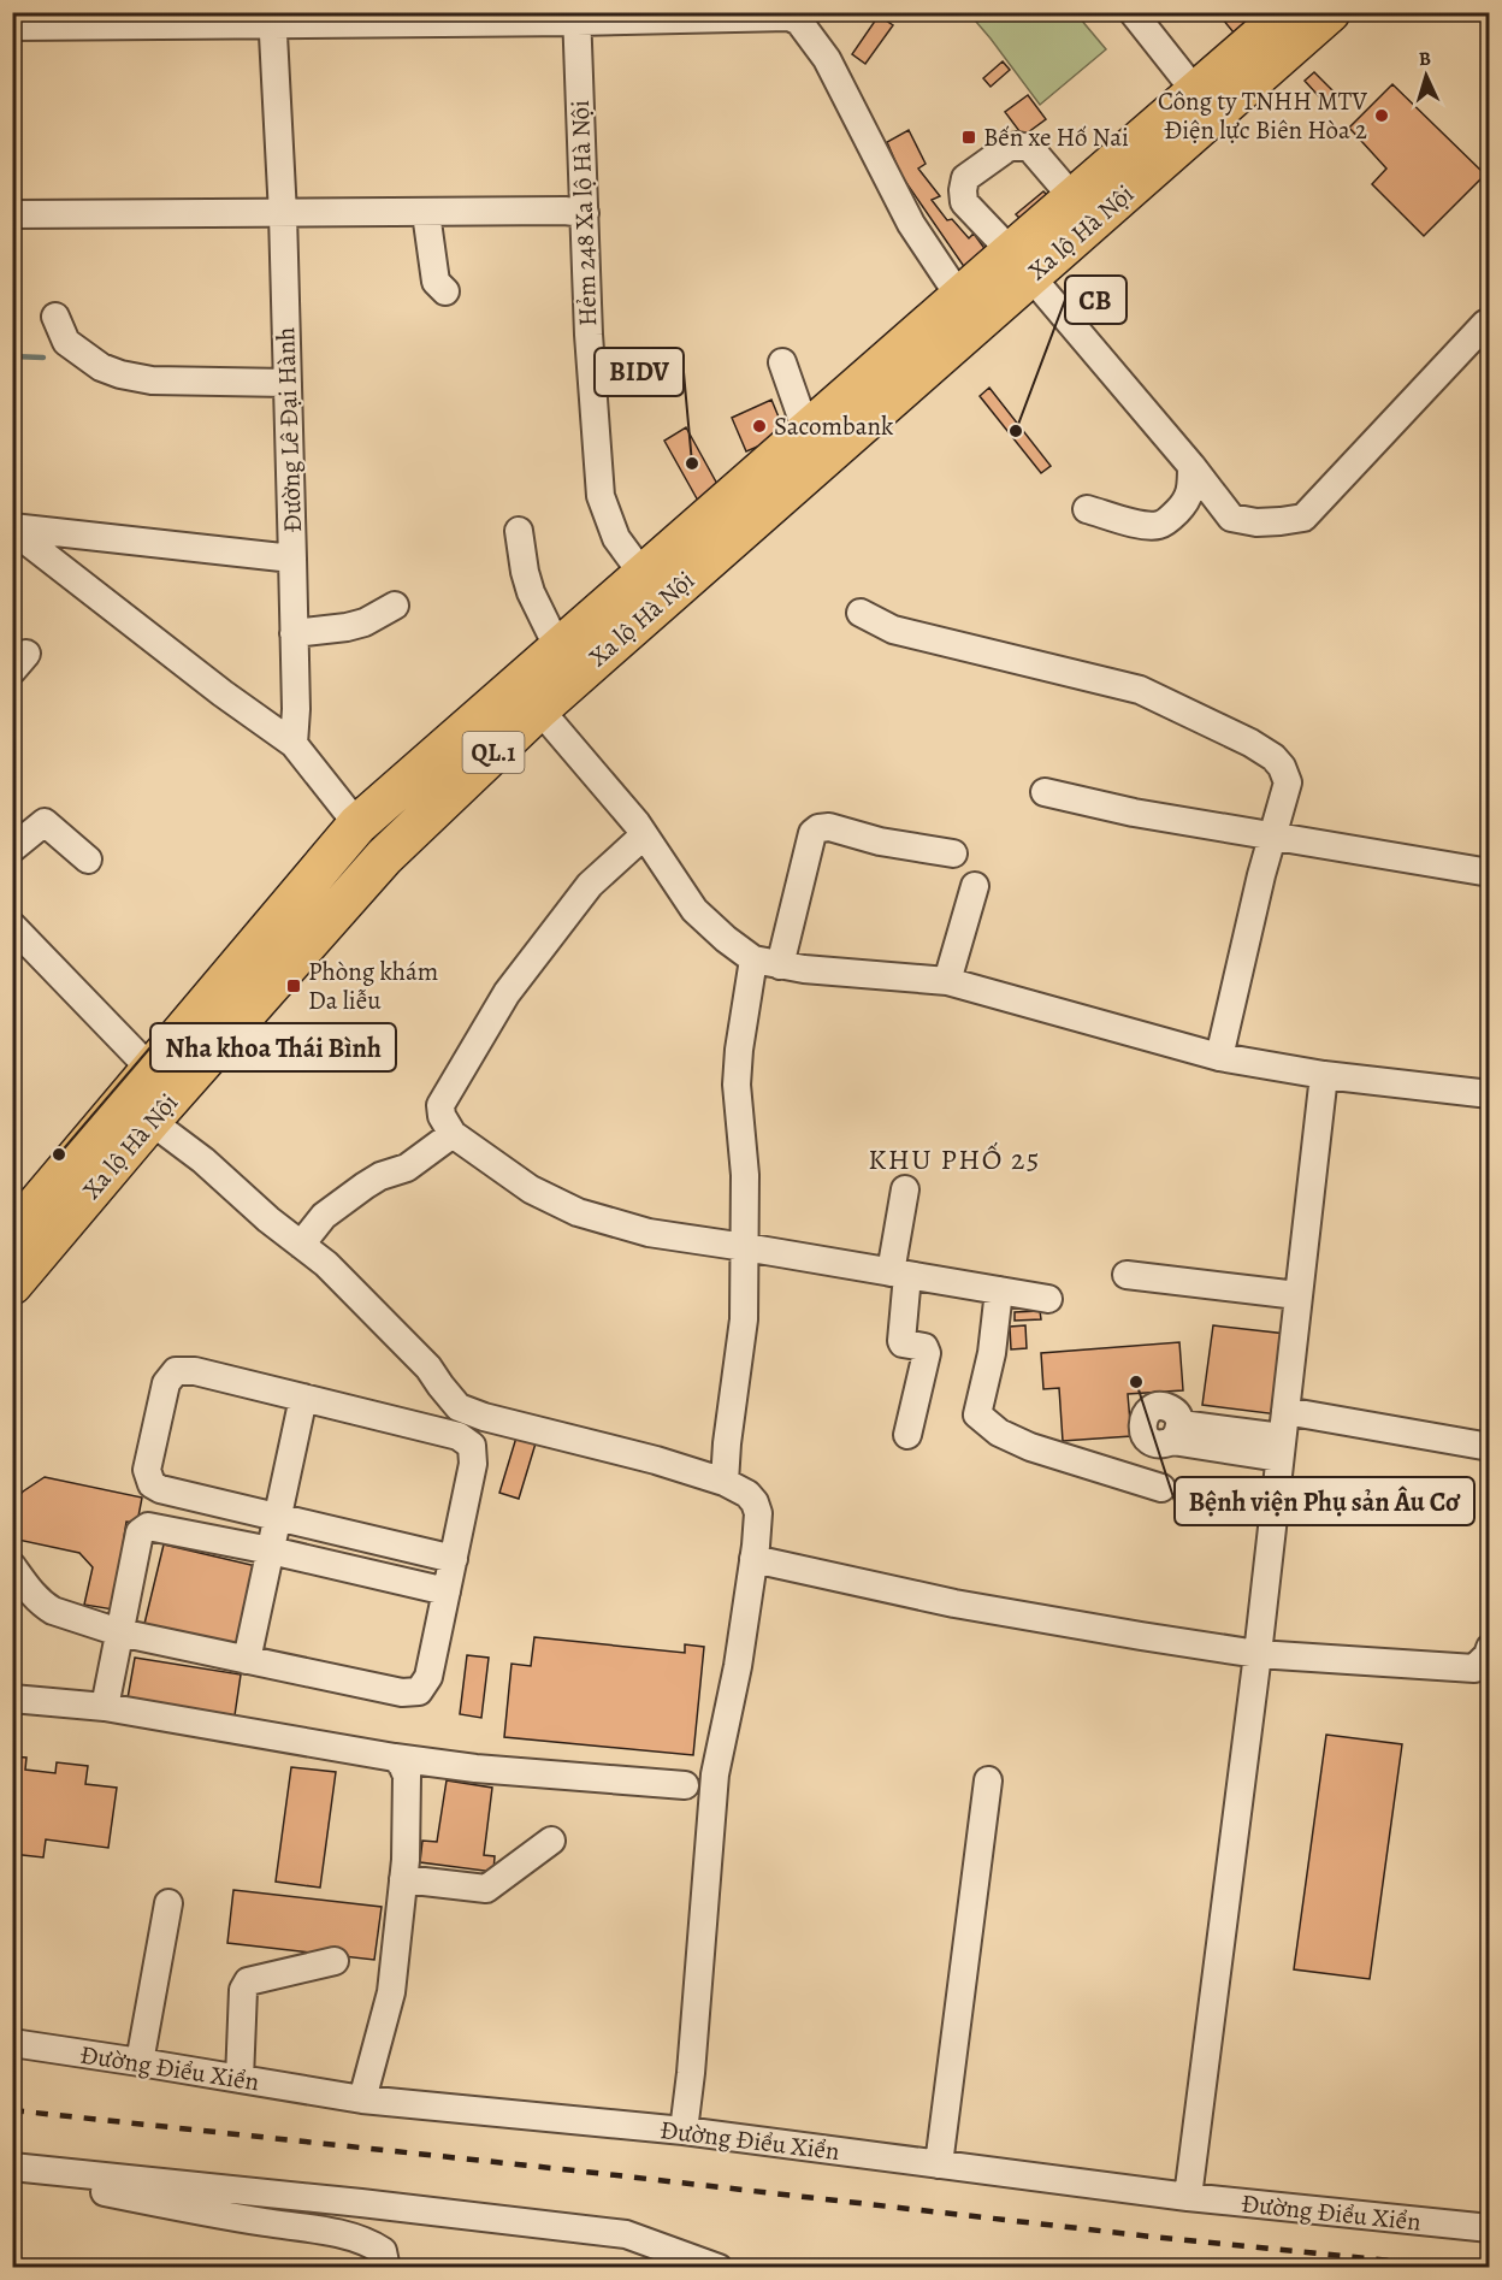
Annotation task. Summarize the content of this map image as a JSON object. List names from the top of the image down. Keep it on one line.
{"streets":{"highway":["Xa lộ Hà Nội","QL.1"],"street":["Hẻm 248 Xa lộ Hà Nội","Đường Lê Đại Hành","Đường Điểu Xiển"]},"crossings":[["Hẻm 248 Xa lộ Hà Nội","Xa lộ Hà Nội"]],"districts":["KHU PHỐ 25"],"places":{"other":["Công ty TNHH MTV Điện lực Biên Hòa 2","Sacombank","CB","BIDV","Nha khoa Thái Bình","Bệnh viện Phụ sản Âu Cơ"],"transit":["Bến xe Hố Nai","Phòng khám Da liễu"]},"north":"top"}
